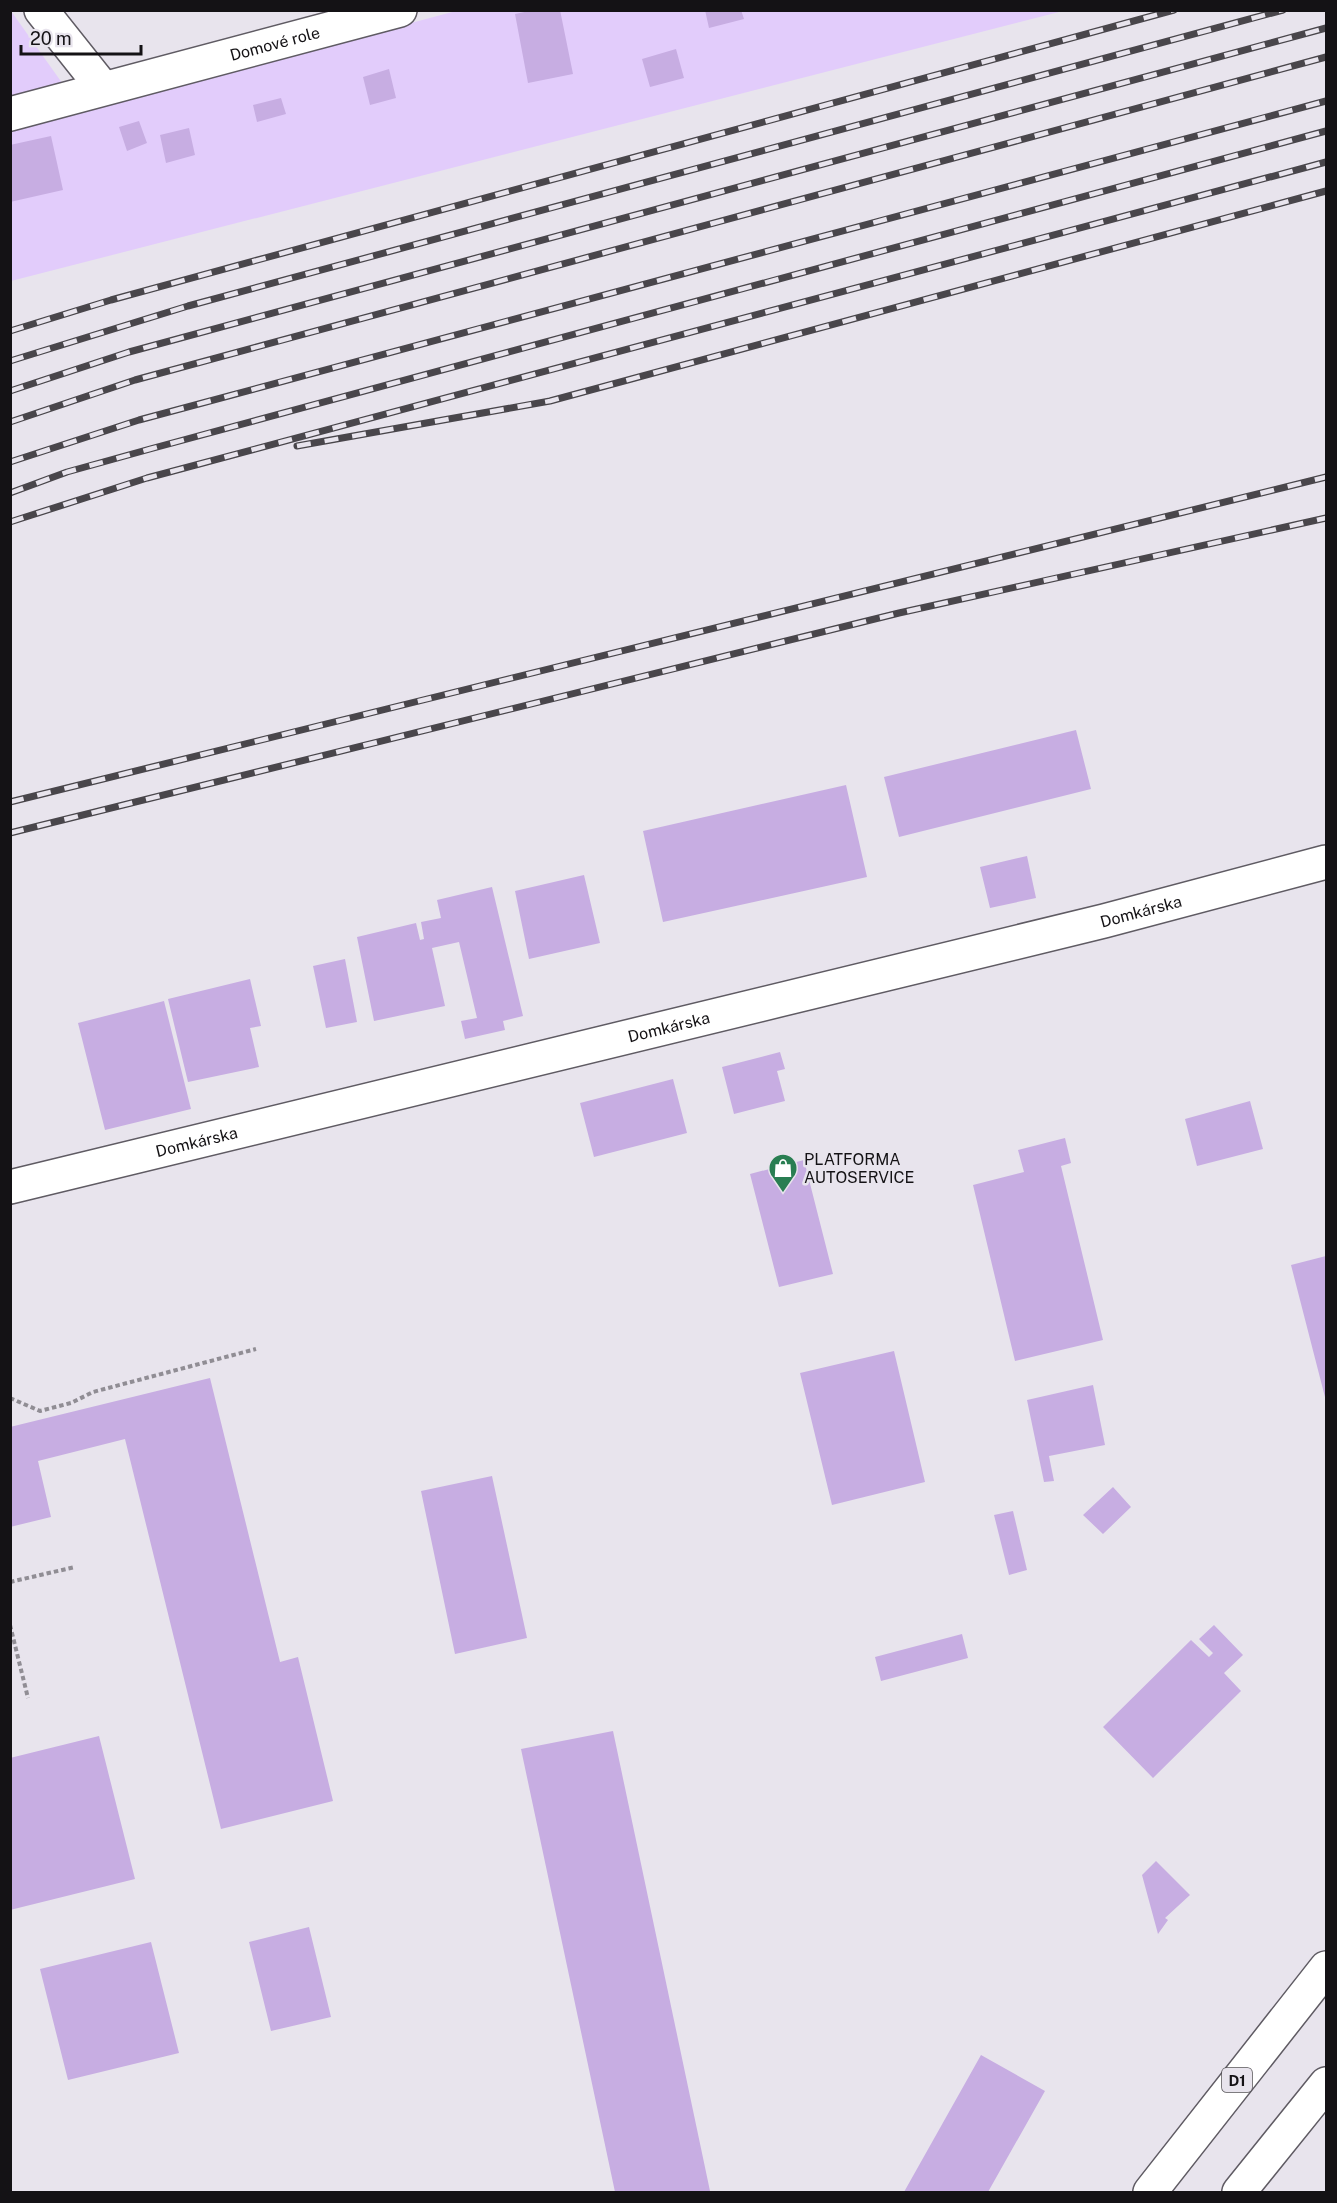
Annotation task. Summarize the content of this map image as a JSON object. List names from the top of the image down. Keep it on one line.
{"streets":{"main road":["Domové role","Domkárska","D1"]},"places":{"shop":["PLATFORMA AUTOSERVICE"]},"scale_bar":"20 m"}
